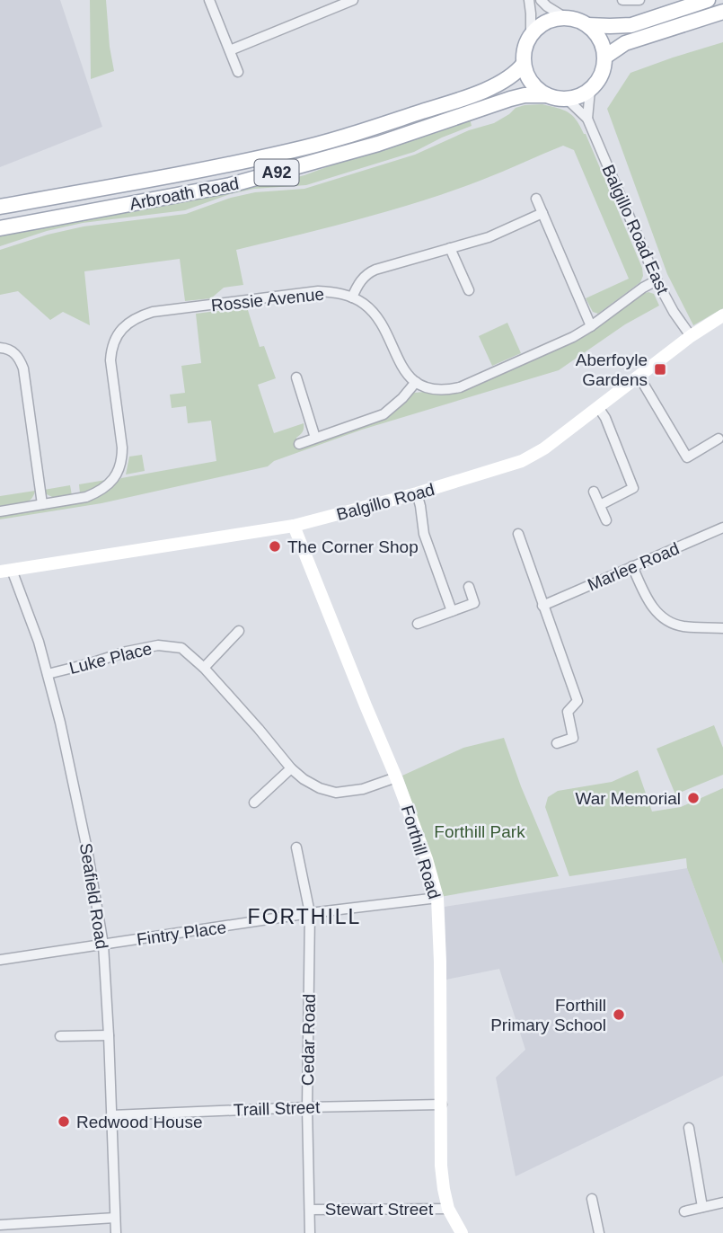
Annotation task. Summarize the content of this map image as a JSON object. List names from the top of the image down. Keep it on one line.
{"streets":{"main road":["A92","Arbroath Road"],"street":["Balgillo Road East","Rossie Avenue","Balgillo Road","Marlee Road","Luke Place","Forthill Road","Seafield Road","Fintry Place","Cedar Road","Traill Street","Stewart Street"]},"crossings":[["A92","Arbroath Road"],["A92","Balgillo Road East"],["Arbroath Road","Balgillo Road East"],["Balgillo Road East","Balgillo Road"],["Balgillo Road","Forthill Road"],["Balgillo Road","Seafield Road"],["Luke Place","Forthill Road"],["Luke Place","Seafield Road"],["Forthill Road","Fintry Place"],["Forthill Road","Traill Street"],["Forthill Road","Stewart Street"],["Seafield Road","Fintry Place"],["Seafield Road","Traill Street"],["Fintry Place","Cedar Road"],["Cedar Road","Traill Street"],["Cedar Road","Stewart Street"]],"districts":["FORTHILL"],"parks":["Forthill Park"],"places":{"transit":["Aberfoyle Gardens"],"other":["The Corner Shop","War Memorial","Forthill Primary School","Redwood House"]}}
